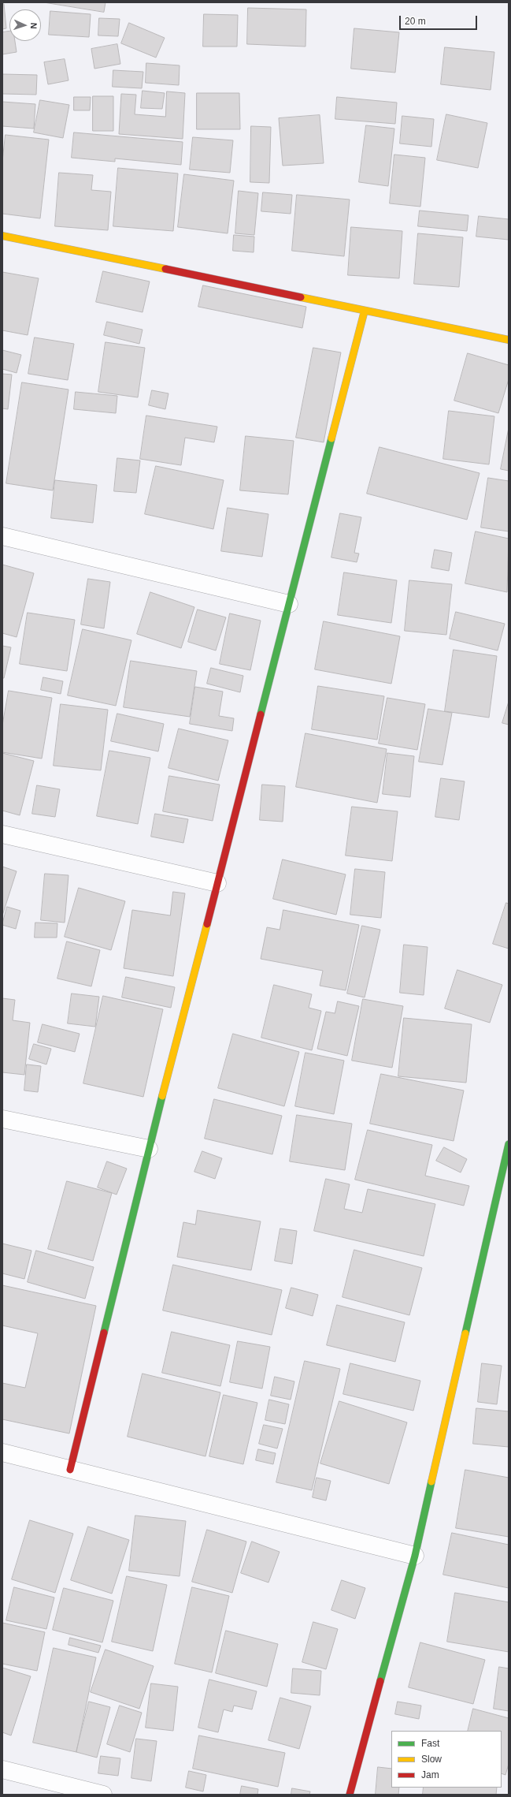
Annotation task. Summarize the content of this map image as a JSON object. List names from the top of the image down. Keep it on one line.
{"legend":["Fast","Slow","Jam"],"scale_bar":"20 m","north":"right"}
